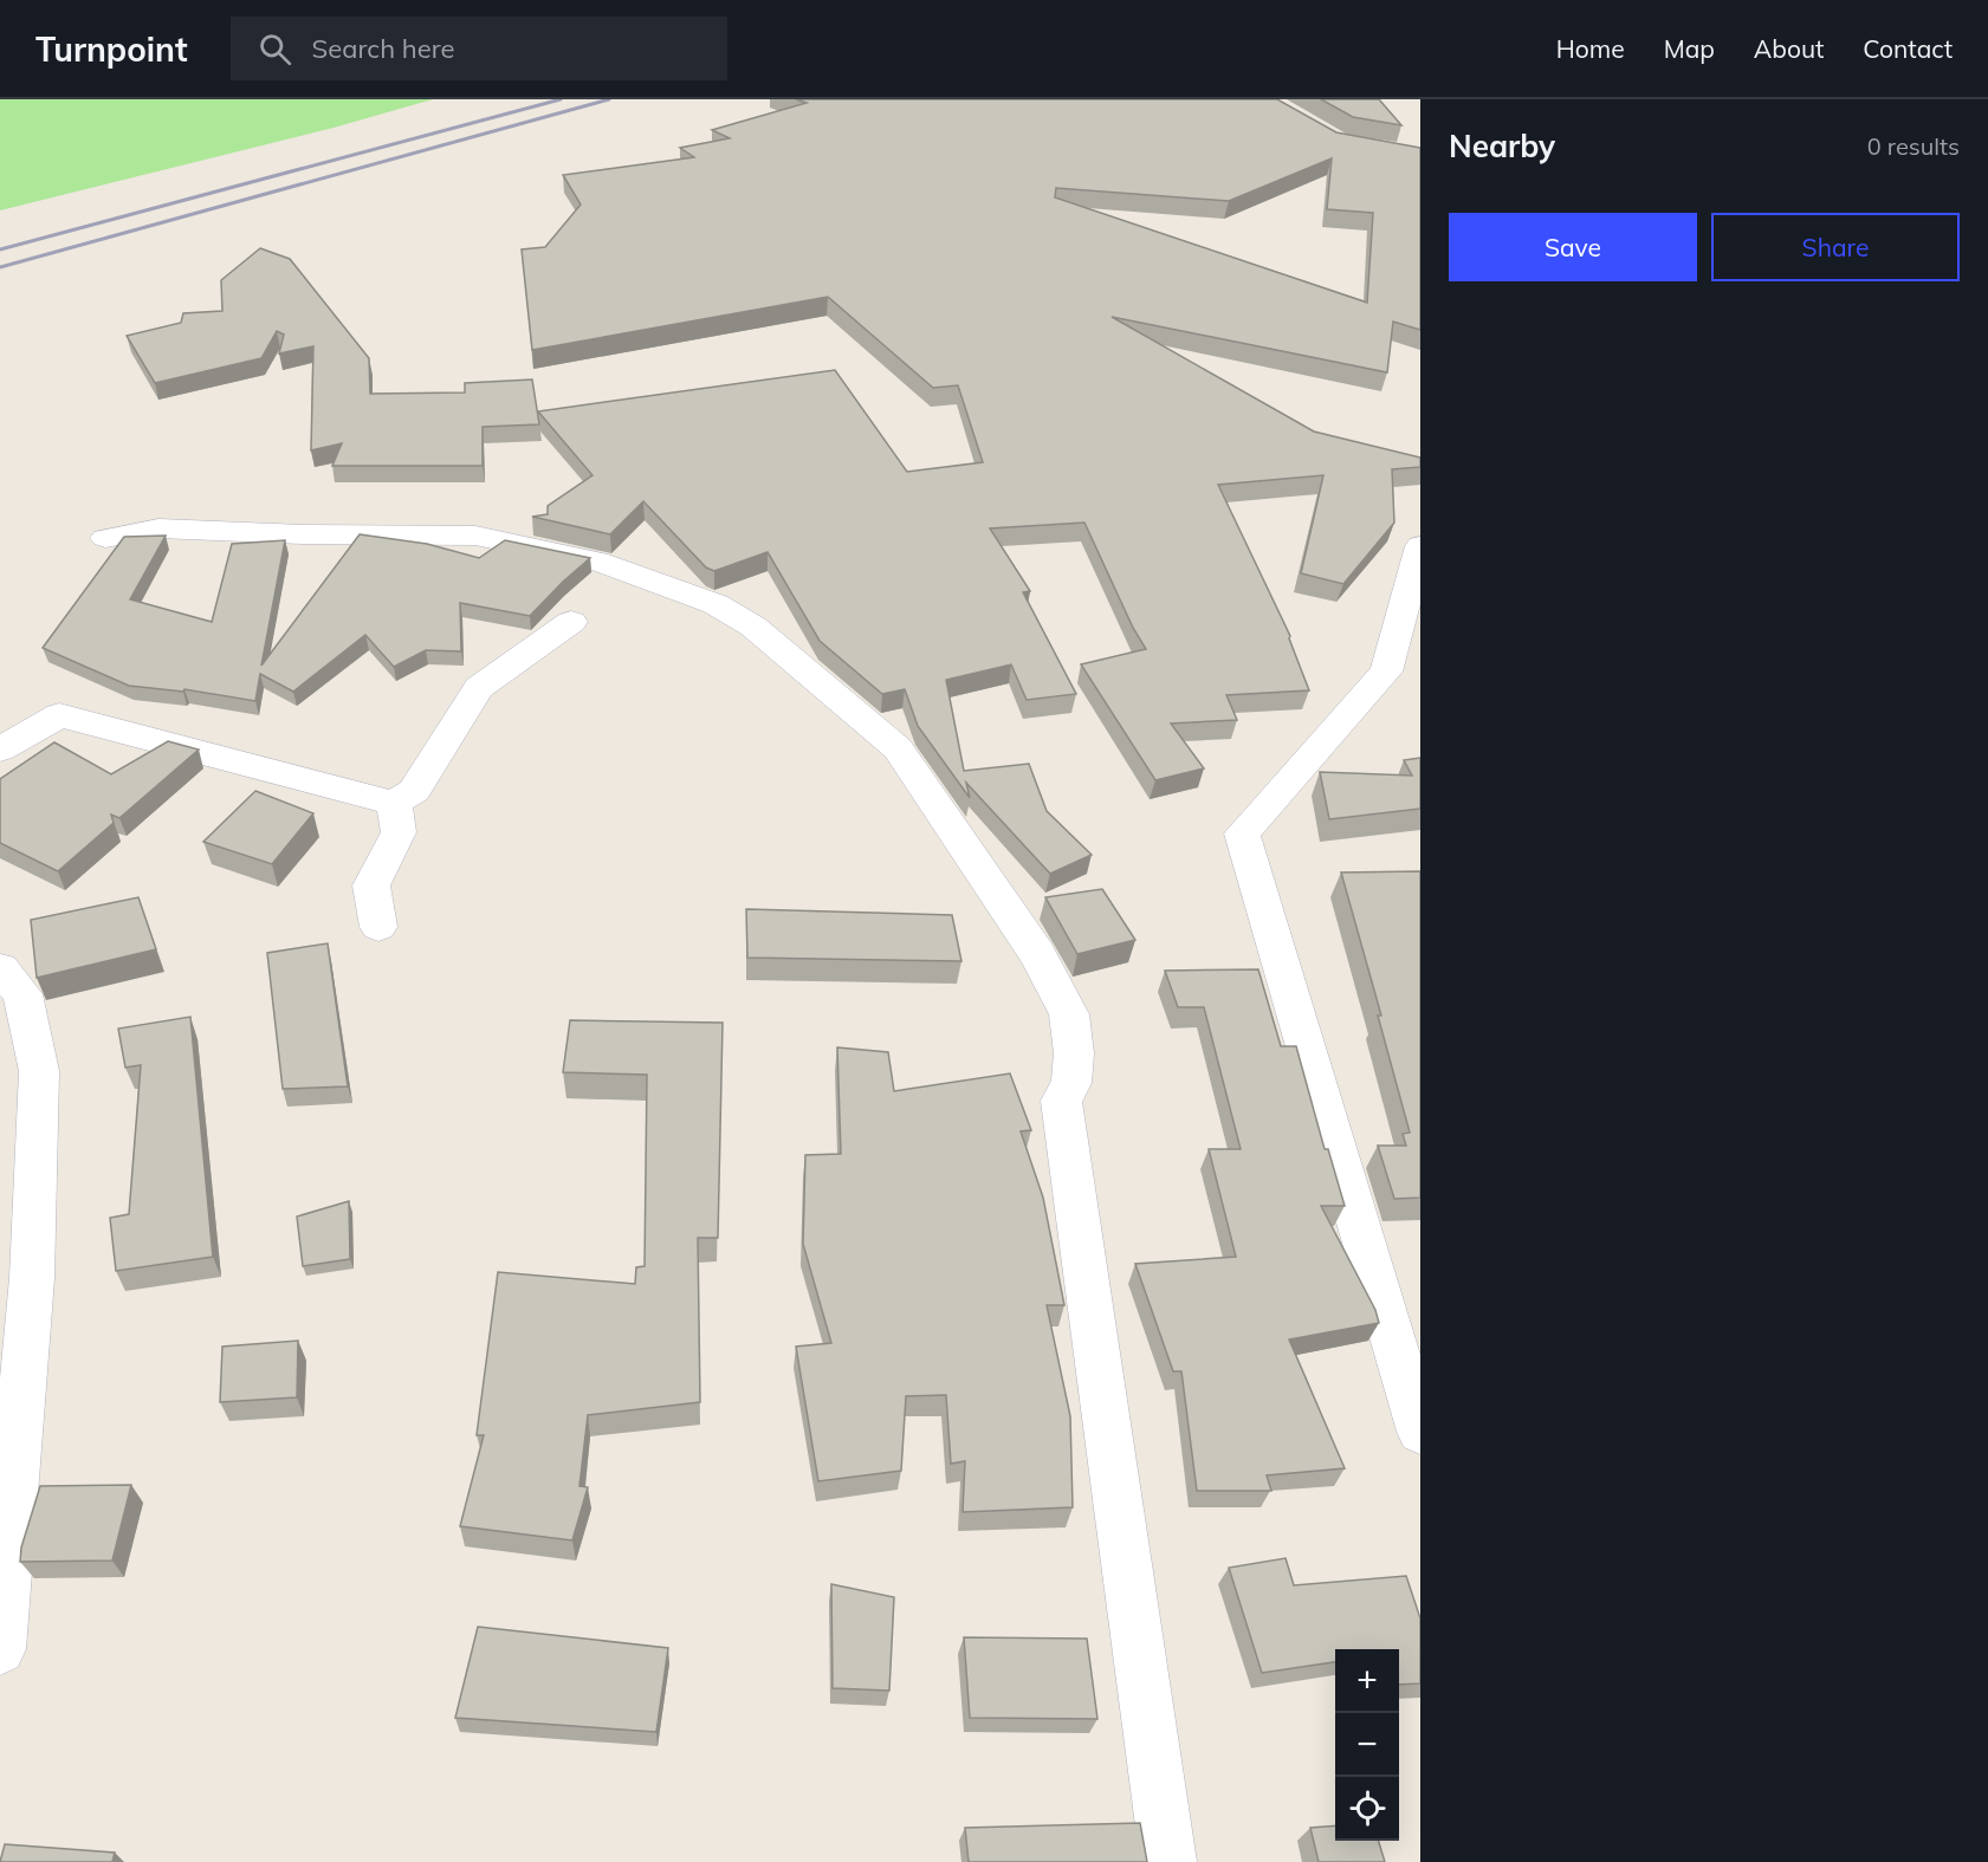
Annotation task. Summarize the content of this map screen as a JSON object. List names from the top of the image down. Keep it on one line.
{"page":{"header":"Turnpoint","search":"Search here","nav":["Home","Map","About","Contact"],"heading":["Nearby","0 results"],"buttons":["Save","Share"],"map_buttons":["+","−"]}}
